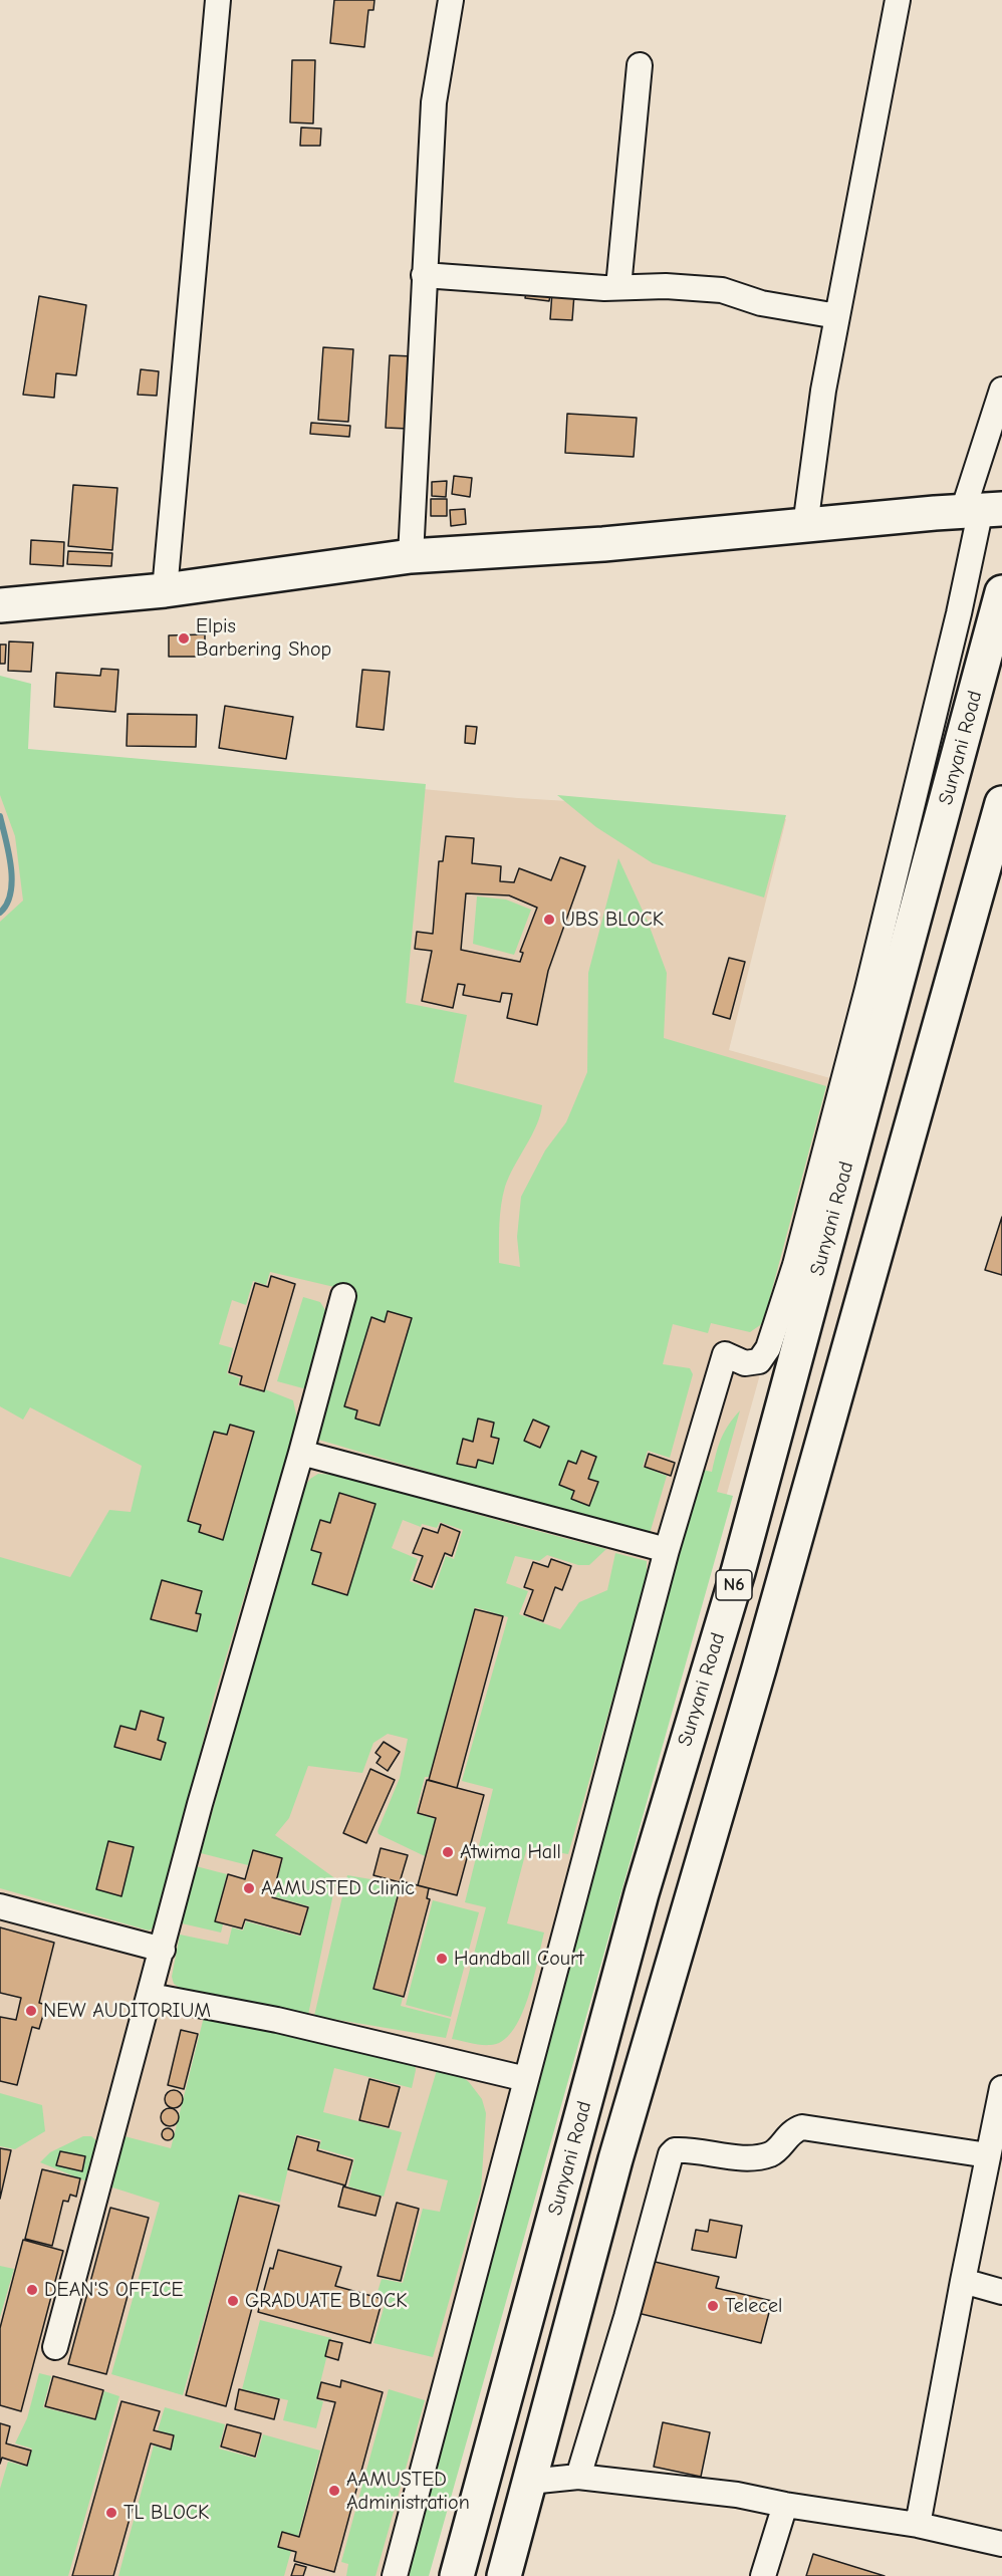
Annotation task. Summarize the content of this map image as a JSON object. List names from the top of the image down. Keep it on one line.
{"streets":{"main road":["Sunyani Road","N6"]},"places":["Elpis Barbering Shop","UBS BLOCK","Atwima Hall","AAMUSTED Clinic","Handball Court","NEW AUDITORIUM","DEAN'S OFFICE","GRADUATE BLOCK","Telecel","AAMUSTED Administration","TL BLOCK"]}
